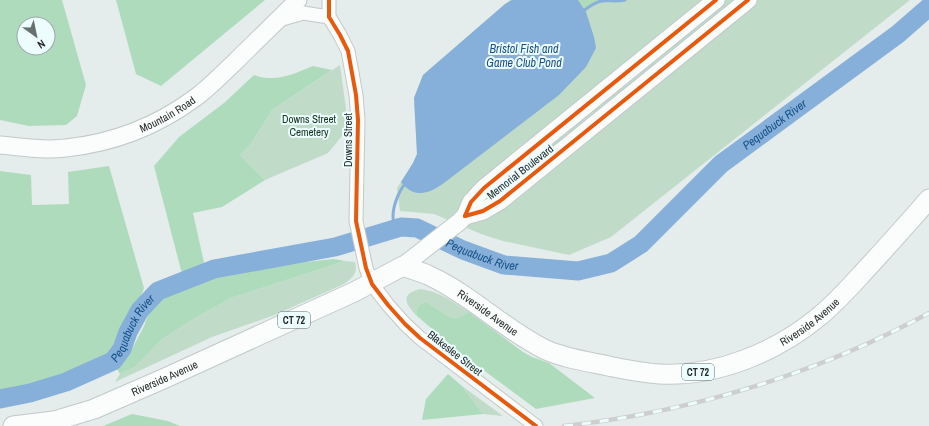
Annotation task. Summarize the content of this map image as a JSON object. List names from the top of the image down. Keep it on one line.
{"streets":{"highway":["Riverside Avenue","CT 72"],"main road":["Mountain Road","Memorial Boulevard"],"street":["Downs Street","Blakeslee Street"]},"crossings":[["Downs Street","Riverside Avenue"],["Downs Street","Blakeslee Street"],["Memorial Boulevard","Riverside Avenue"],["Riverside Avenue","Blakeslee Street"]],"water":["Bristol Fish and Game Club Pond","Pequabuck River"],"parks":["Downs Street Cemetery"],"north":"bottom right"}
